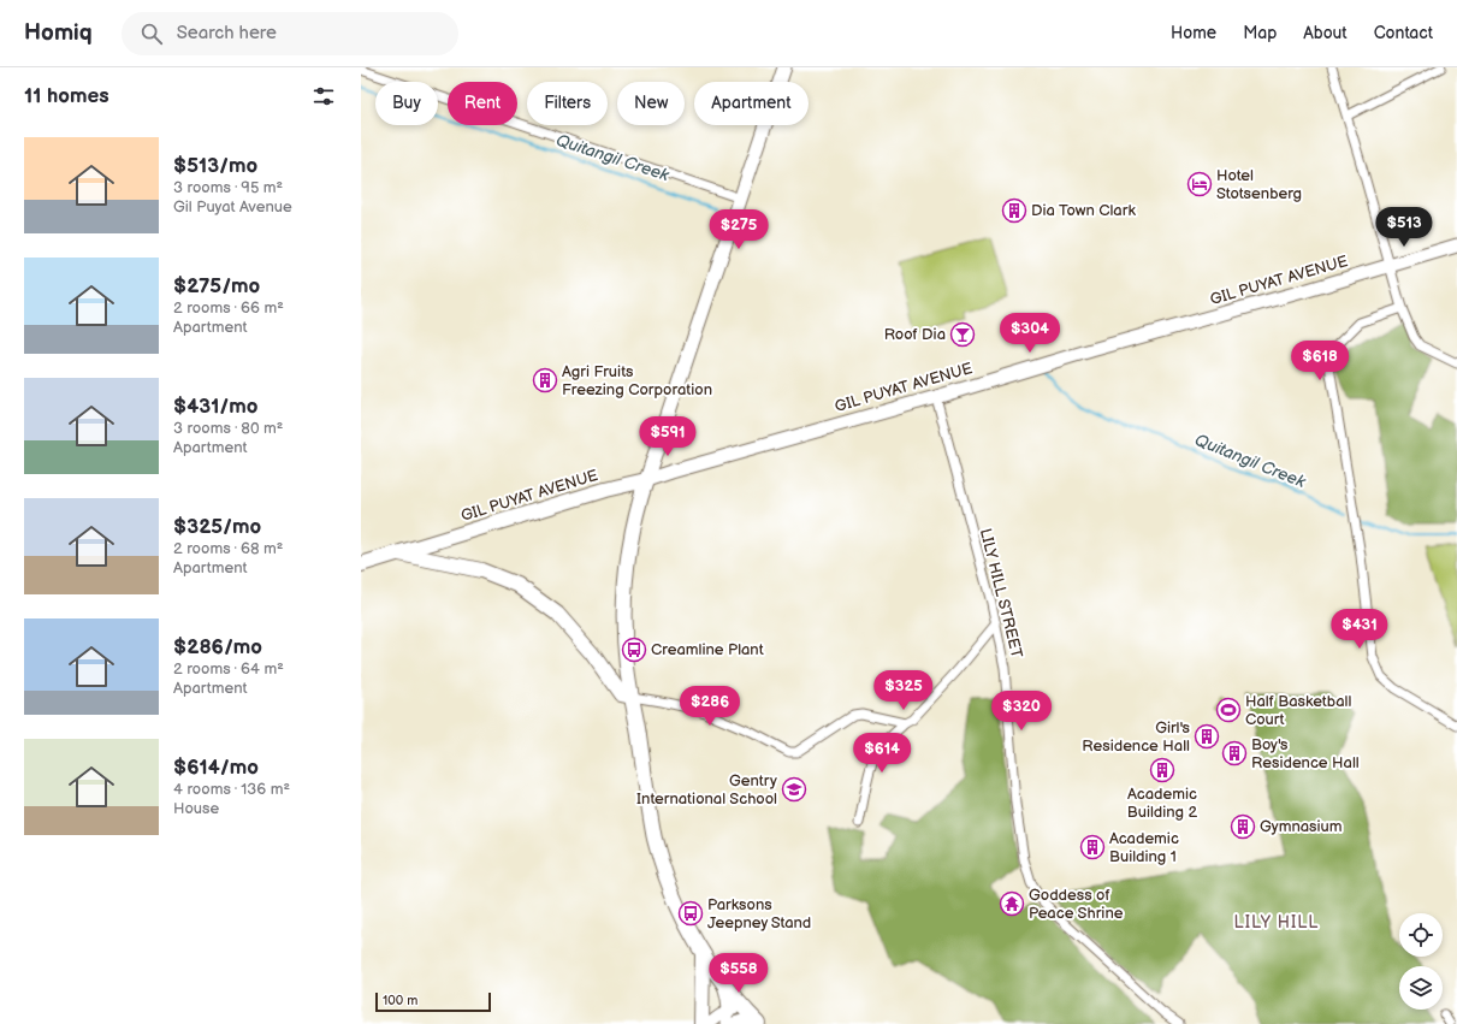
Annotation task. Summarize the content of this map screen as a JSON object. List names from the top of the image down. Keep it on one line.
{"streets":{"main road":["GIL PUYAT AVENUE"],"street":["LILY HILL STREET"]},"crossings":[["GIL PUYAT AVENUE","LILY HILL STREET"]],"districts":["LILY HILL"],"water":["Quitangil Creek"],"places":{"hotel":["Hotel Stotsenberg"],"building":["Dia Town Clark","Agri Fruits Freezing Corporation","Girl's Residence Hall","Boy's Residence Hall","Academic Building 2","Gymnasium","Academic Building 1"],"bar":["Roof Dia"],"bus stop":["Creamline Plant","Parksons Jeepney Stand"],"sports":["Half Basketball Court"],"school or university":["Gentry International School"],"temple":["Goddess of Peace Shrine"]},"scale_bar":"100 m","page":{"header":"Homiq","search":"Search here","nav":["Home","Map","About","Contact"],"heading":"11 homes","chip":["Buy","Rent","Filters","New","Apartment"],"list":[{"name":"$513/mo","note":"3 rooms · 95 m² · Gil Puyat Avenue"},{"name":"$275/mo","note":"2 rooms · 66 m² · Apartment"},{"name":"$431/mo","note":"3 rooms · 80 m² · Apartment"},{"name":"$325/mo","note":"2 rooms · 68 m² · Apartment"},{"name":"$286/mo","note":"2 rooms · 64 m² · Apartment"},{"name":"$614/mo","note":"4 rooms · 136 m² · House"}],"price":["$513","$275","$304","$618","$591","$431","$325","$286","$320","$614","$558"],"scale":"100 m"}}
